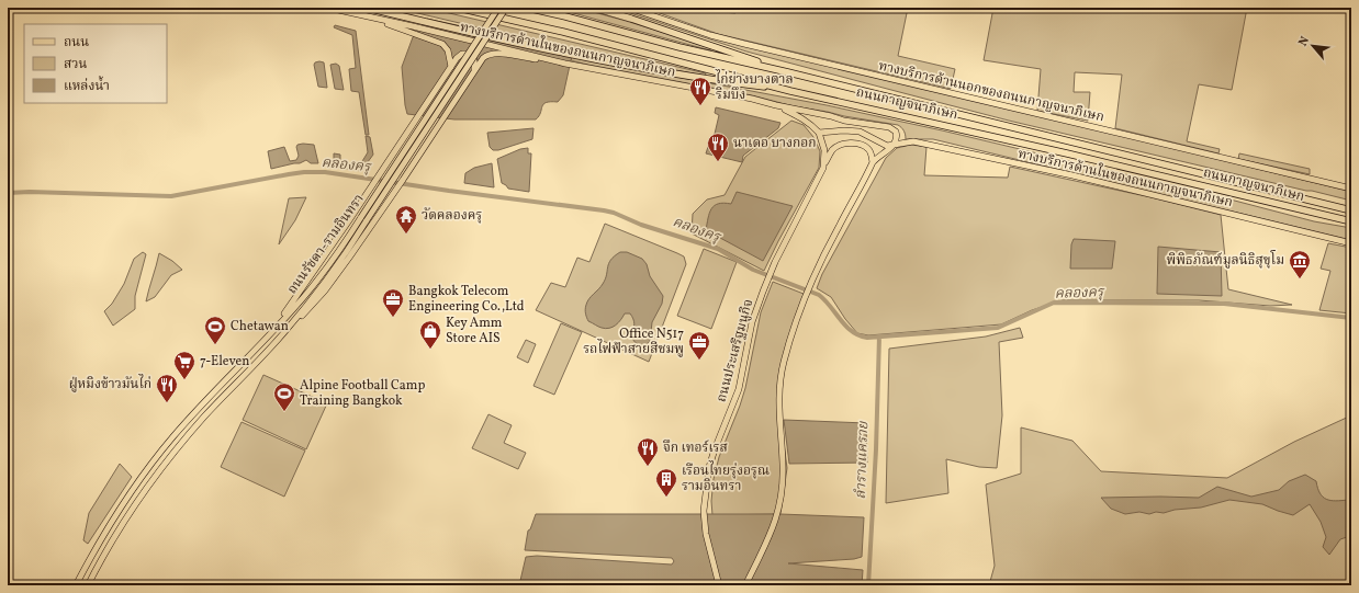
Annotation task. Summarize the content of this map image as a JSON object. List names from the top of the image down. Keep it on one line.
{"streets":{"highway":["ถนนกาญจนาภิเษก"],"main road":["ทางบริการด้านในของถนนกาญจนาภิเษก","ทางบริการด้านนอกของถนนกาญจนาภิเษก","ถนนรัชดา-รามอินทรา","ถนนประเสริฐมนูกิจ"]},"crossings":[["ทางบริการด้านในของถนนกาญจนาภิเษก","ถนนประเสริฐมนูกิจ"]],"water":["คลองครุ","ลำรางแคราย"],"places":{"restaurant":["ไก่ย่างบางตาล ริมบึง","นาเดอ บางกอก","ฝู่หมิงข้าวมันไก่","จึก เทอร์เรส"],"temple":["วัดคลองครุ"],"museum":["พิพิธภัณฑ์มูลนิธิสุขุโม"],"office":["Bangkok Telecom Engineering Co.,Ltd","Office N517 รถไฟฟ้าสายสีชมพู"],"sports":["Chetawan","Alpine Football Camp Training Bangkok"],"shop":["Key Amm Store AIS"],"supermarket":["7-Eleven"],"building":["เรือนไทยรุ่งอรุณ รามอินทรา"]},"legend":["ถนน","สวน","แหล่งน้ำ"],"north":"top left"}
